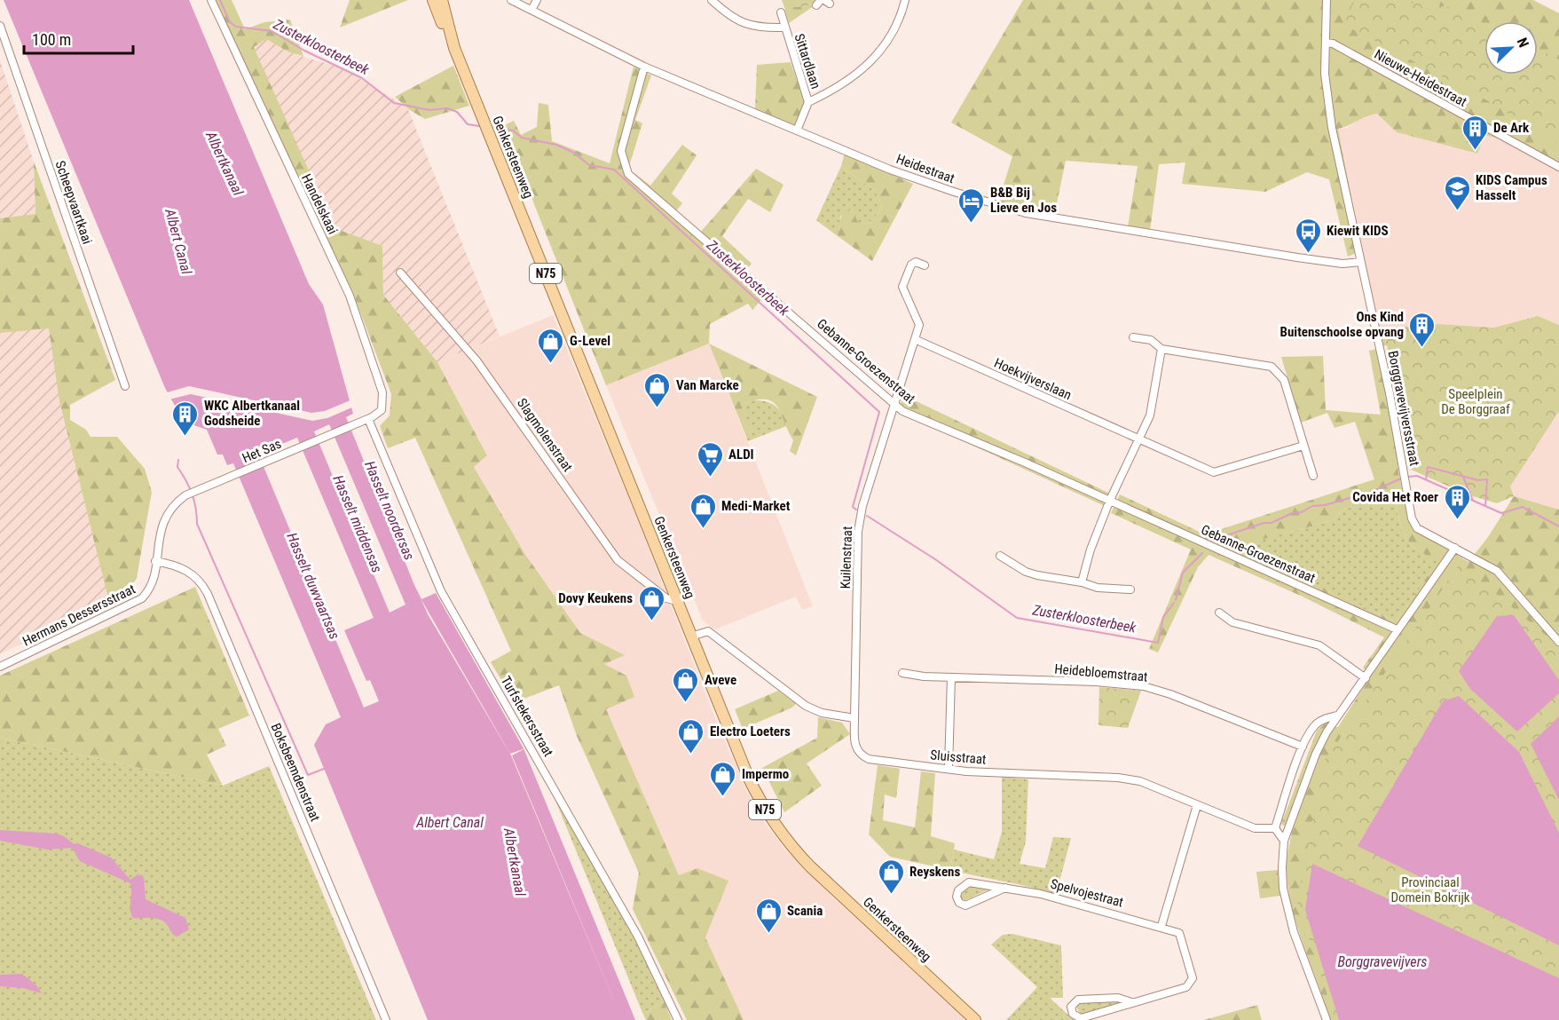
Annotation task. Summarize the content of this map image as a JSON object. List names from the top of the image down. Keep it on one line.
{"streets":{"main road":["Genkersteenweg","N75"],"street":["Sittardlaan","Nieuwe-Heidestraat","Heidestraat","Scheepvaartkaai","Handelskaai","Gebanne-Groezenstraat","Hoekvijverslaan","Borggravevijversstraat","Slagmolenstraat","Het Sas","Kuilenstraat","Hermans Dessersstraat","Heidebloemstraat","Turfstekersstraat","Sluisstraat","Boksbeemdenstraat","Spelvojestraat"]},"crossings":[["Nieuwe-Heidestraat","Borggravevijversstraat"],["Genkersteenweg","Slagmolenstraat"],["Heidestraat","Gebanne-Groezenstraat"],["Heidestraat","Borggravevijversstraat"],["Handelskaai","Het Sas"],["Handelskaai","Turfstekersstraat"],["Gebanne-Groezenstraat","Kuilenstraat"],["Het Sas","Hermans Dessersstraat"],["Het Sas","Turfstekersstraat"],["Kuilenstraat","Sluisstraat"],["Hermans Dessersstraat","Boksbeemdenstraat"]],"water":["Zusterkloosterbeek","Albertkanaal","Albert Canal","Hasselt noordersas","Hasselt middensas","Hasselt duwvaartsas","Borggravevijvers"],"parks":["Speelplein De Borggraaf","Provinciaal Domein Bokrijk"],"places":{"building":["De Ark","Ons Kind Buitenschoolse opvang","WKC Albertkanaal Godsheide","Covida Het Roer"],"school or university":["KIDS Campus Hasselt"],"hotel":["B&B Bij Lieve en Jos"],"bus stop":["Kiewit KIDS"],"shop":["G-Level","Van Marcke","Medi-Market","Dovy Keukens","Aveve","Electro Loeters","Impermo","Reyskens","Scania"],"supermarket":["ALDI"]},"scale_bar":"100 m","north":"top right"}
